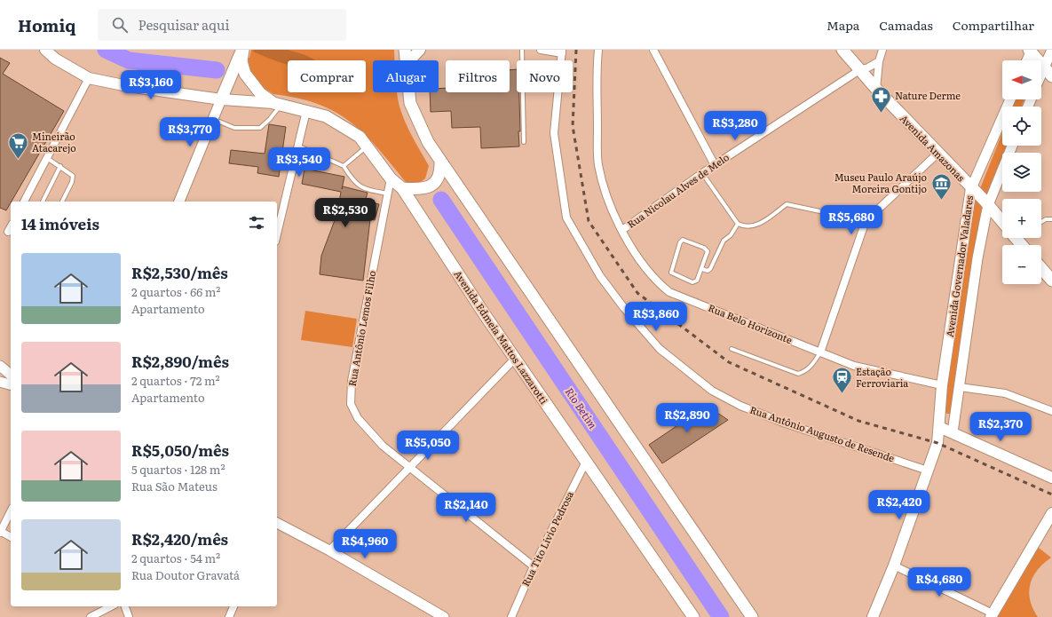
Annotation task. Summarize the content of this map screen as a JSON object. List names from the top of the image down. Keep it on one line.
{"streets":{"main road":["Avenida Amazonas","Avenida Governador Valadares","Avenida Edmeia Mattos Lazzarotti"],"street":["Rua Nicolau Alves de Melo","Rua Belo Horizonte","Rua Antônio Lemos Filho","Rua Antônio Augusto de Resende","Rua Tito Lívio Pedrosa"]},"crossings":[["Avenida Amazonas","Rua Nicolau Alves de Melo"],["Avenida Amazonas","Avenida Governador Valadares"],["Rua Nicolau Alves de Melo","Rua Belo Horizonte"],["Avenida Governador Valadares","Rua Belo Horizonte"],["Avenida Governador Valadares","Rua Antônio Augusto de Resende"],["Rua Antônio Lemos Filho","Avenida Edmeia Mattos Lazzarotti"],["Rua Antônio Lemos Filho","Rua Tito Lívio Pedrosa"],["Avenida Edmeia Mattos Lazzarotti","Rua Tito Lívio Pedrosa"]],"water":["Rio Betim"],"places":{"pharmacy":["Nature Derme"],"supermarket":["Mineirão Atacarejo"],"museum":["Museu Paulo Araújo Moreira Gontijo"],"station":["Estação Ferroviaria"]},"north":"left","page":{"header":"Homiq","search":"Pesquisar aqui","nav":["Mapa","Camadas","Compartilhar"],"map_buttons":["+","−"],"chip":["Comprar","Alugar","Filtros","Novo"],"price":["R$3,160","R$3,280","R$3,770","R$3,540","R$2,530","R$5,680","R$3,860","R$2,890","R$2,370","R$5,050","R$2,420","R$2,140","R$4,960","R$4,680"],"heading":"14 imóveis","list":[{"name":"R$2,530/mês","note":"2 quartos · 66 m² · Apartamento"},{"name":"R$2,890/mês","note":"2 quartos · 72 m² · Apartamento"},{"name":"R$5,050/mês","note":"5 quartos · 128 m² · Rua São Mateus"},{"name":"R$2,420/mês","note":"2 quartos · 54 m² · Rua Doutor Gravatá"}]}}
